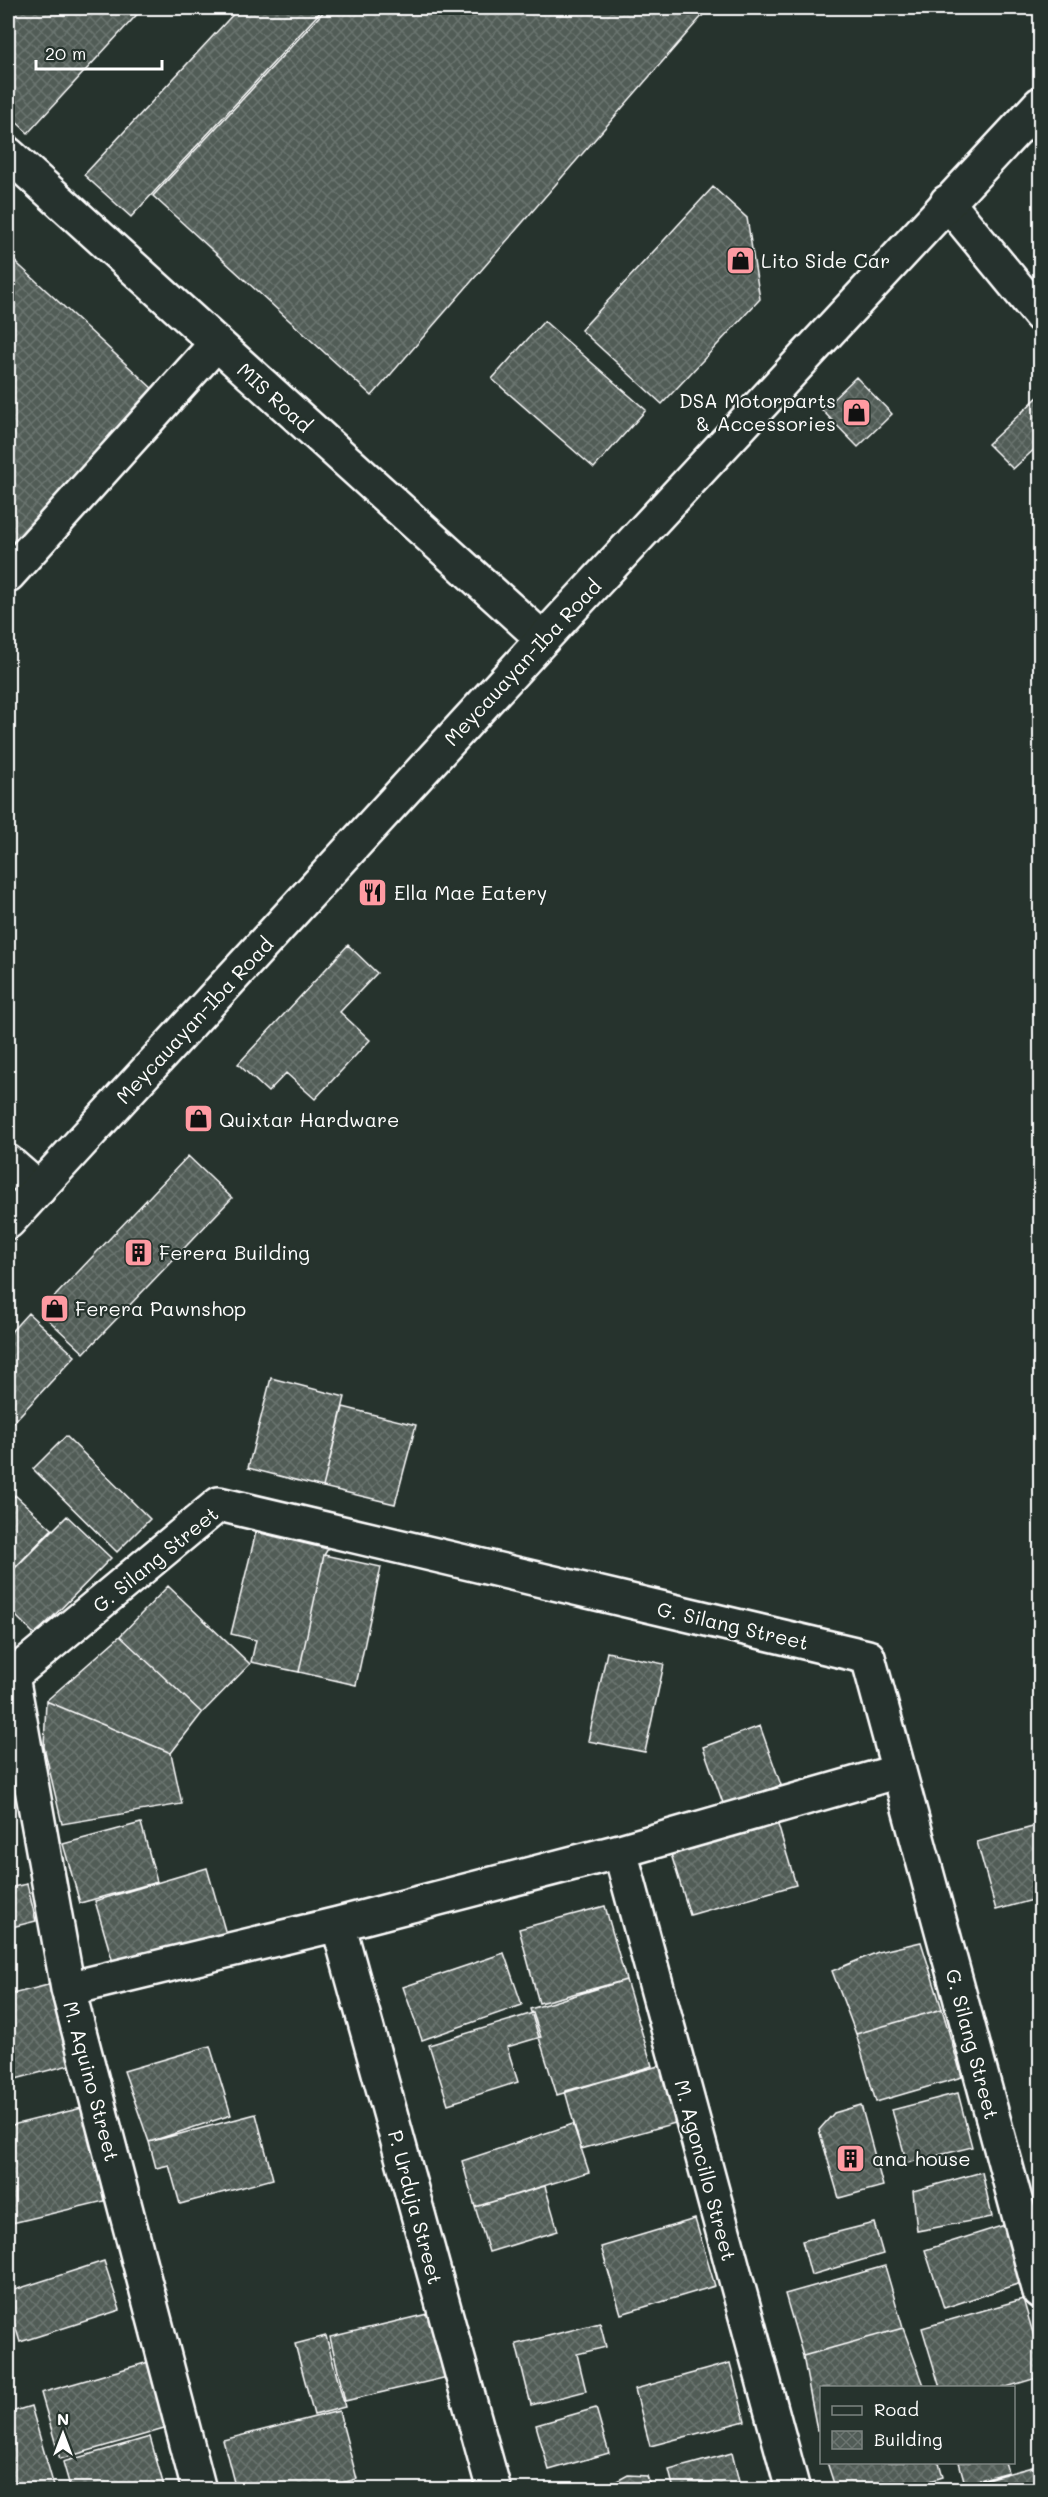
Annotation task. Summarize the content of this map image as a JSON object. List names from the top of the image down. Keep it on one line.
{"streets":{"street":["MIS Road","Meycauayan-Iba Road","G. Silang Street","M. Aquino Street","M. Agoncillo Street","P. Urduja Street"]},"crossings":[["MIS Road","Meycauayan-Iba Road"],["G. Silang Street","M. Aquino Street"]],"places":{"shop":["Lito Side Car","DSA Motorparts & Accessories","Quixtar Hardware","Ferera Pawnshop"],"restaurant":["Ella Mae Eatery"],"building":["Ferera Building","ana house"]},"legend":["Road","Building"],"scale_bar":"20 m","north":"top"}
